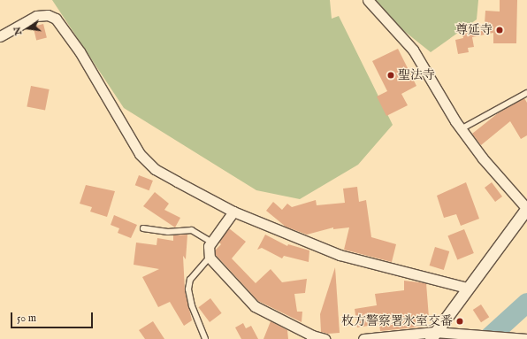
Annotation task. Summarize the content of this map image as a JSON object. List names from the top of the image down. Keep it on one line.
{"places":["尊延寺","聖法寺","枚方警察署氷室交番"],"scale_bar":"50 m","north":"left"}
